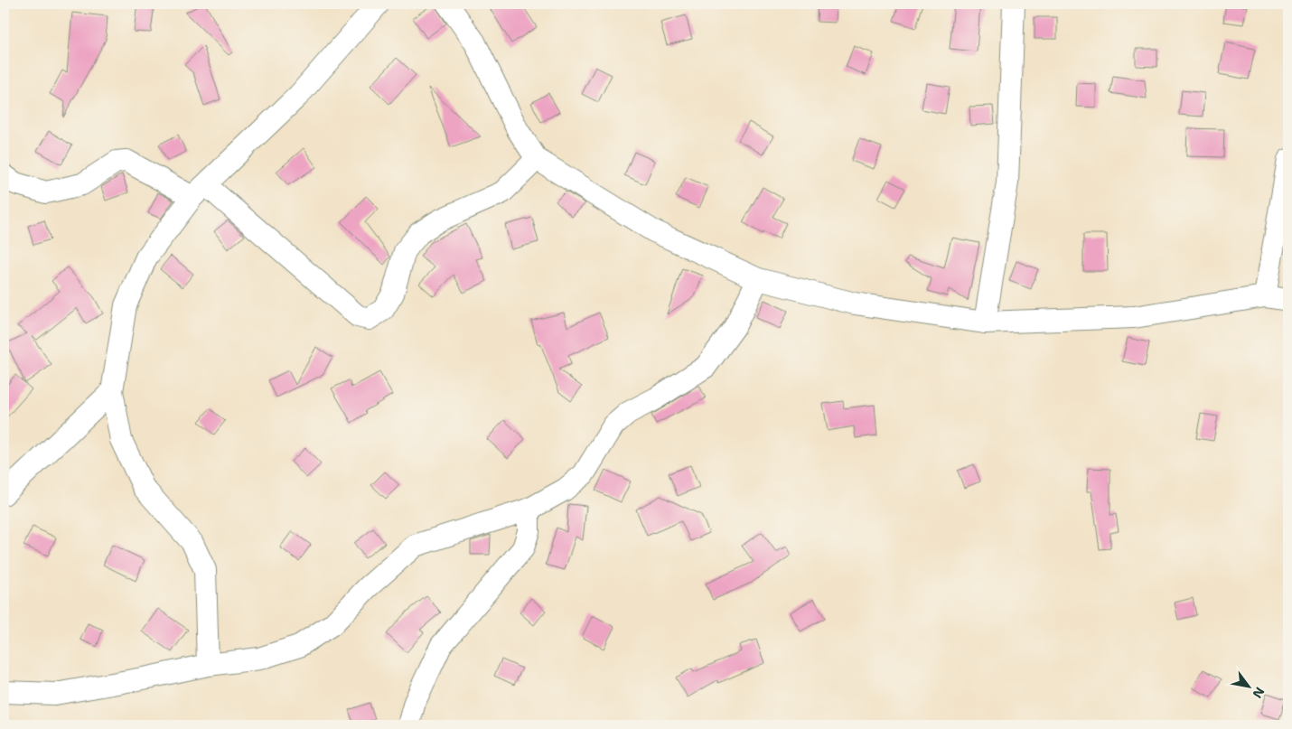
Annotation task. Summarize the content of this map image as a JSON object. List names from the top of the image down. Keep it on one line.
{"north":"bottom right"}
